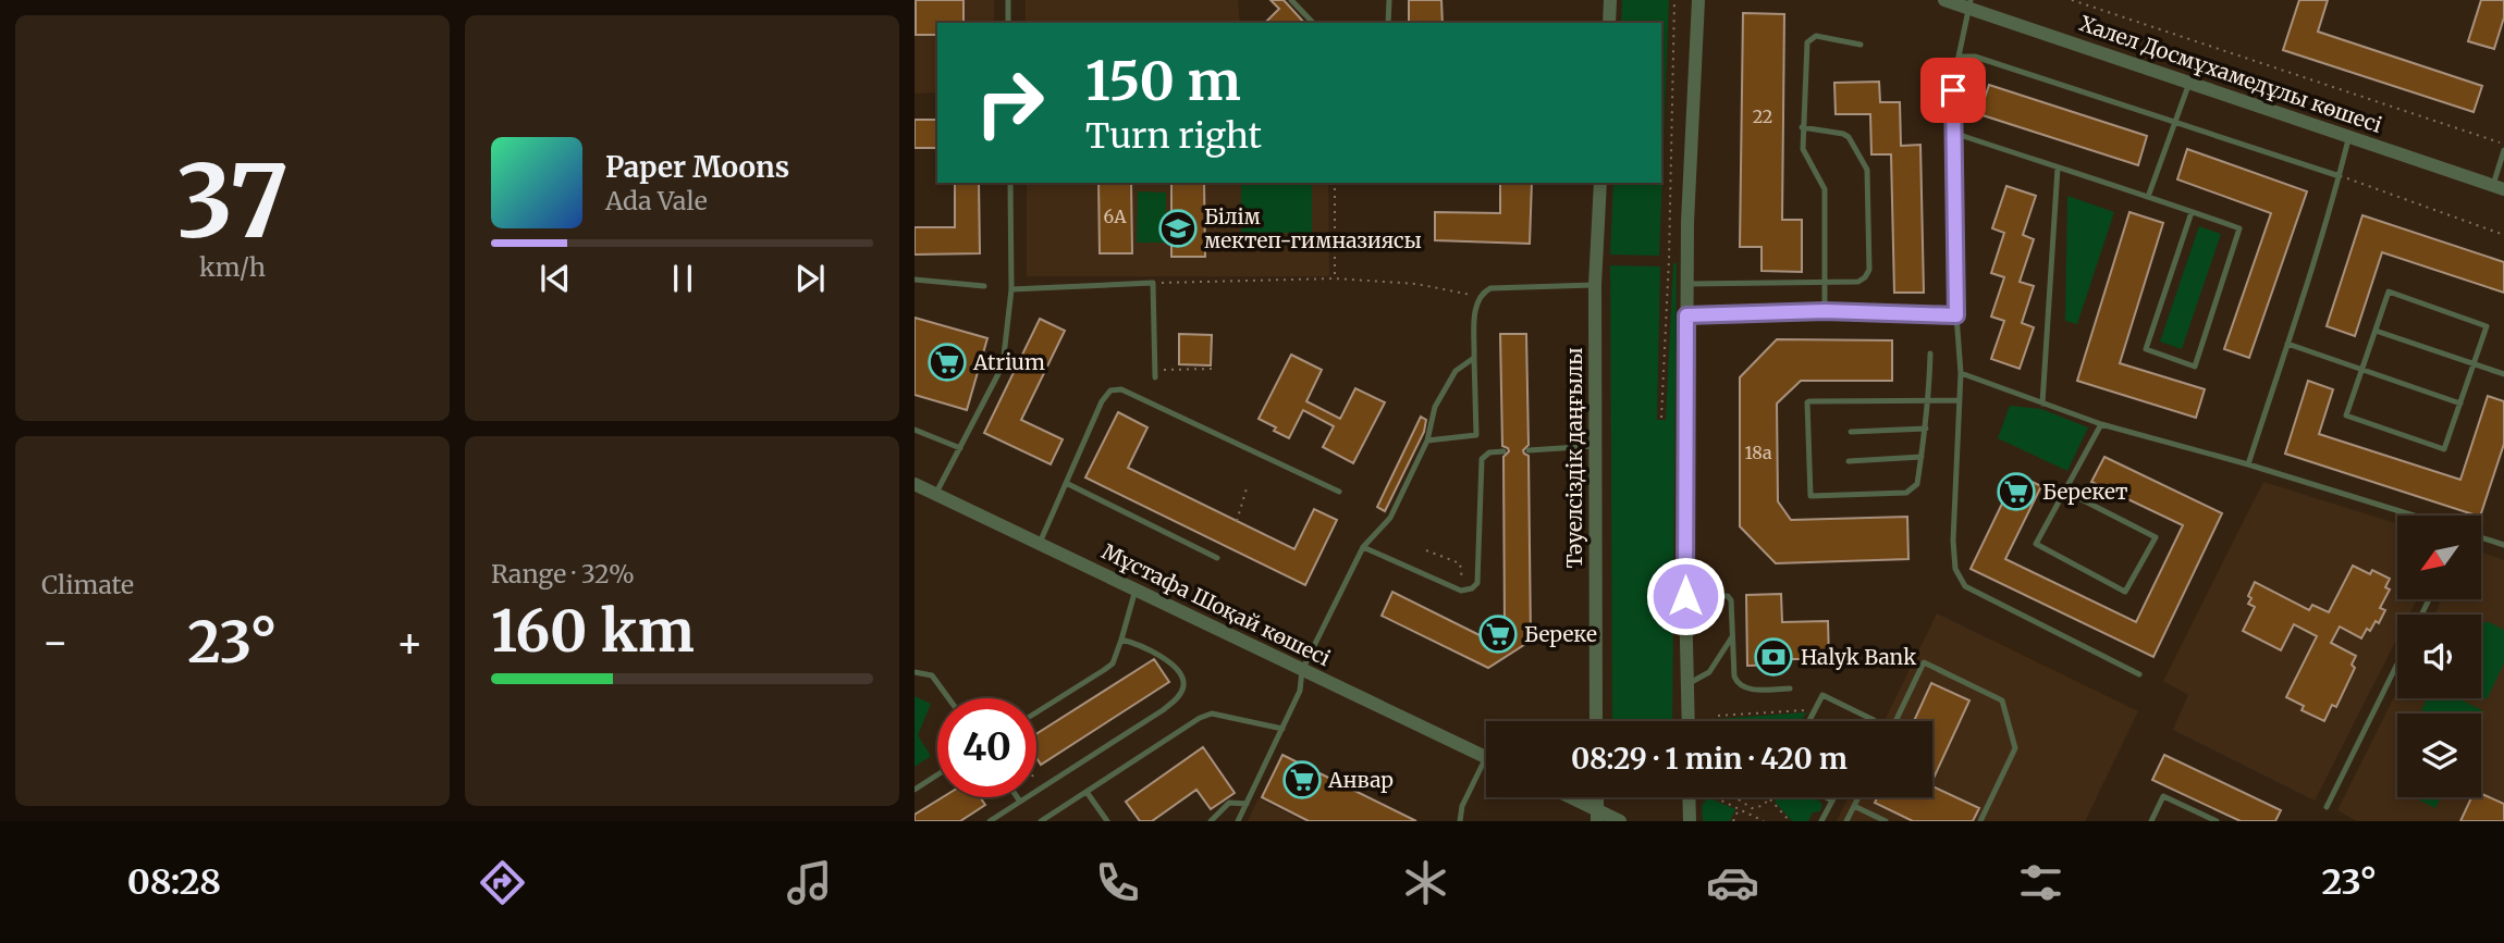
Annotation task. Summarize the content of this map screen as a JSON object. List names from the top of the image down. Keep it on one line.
{"streets":{"street":["Халел Досмұхамедұлы көшесі","Тәуелсіздік даңғылы","Мұстафа Шоқай көшесі"]},"places":{"school or university":["Білім мектеп-гимназиясы"],"supermarket":["Atrium","Берекет","Береке","Анвар"],"bank":["Halyk Bank"]},"house_numbers":["22","6А","18а"],"north":"bottom left","page":{"tile":[["37","km/h"],"Climate",["Range · 32%","160 km"]],"turn":["150 m","Turn right"],"song":["Paper Moons","Ada Vale"],"heat":["−","23°","+"],"limit":"40","trip":"08:29 · 1 min · 420 m","tabs":["08:28","23°"]}}
